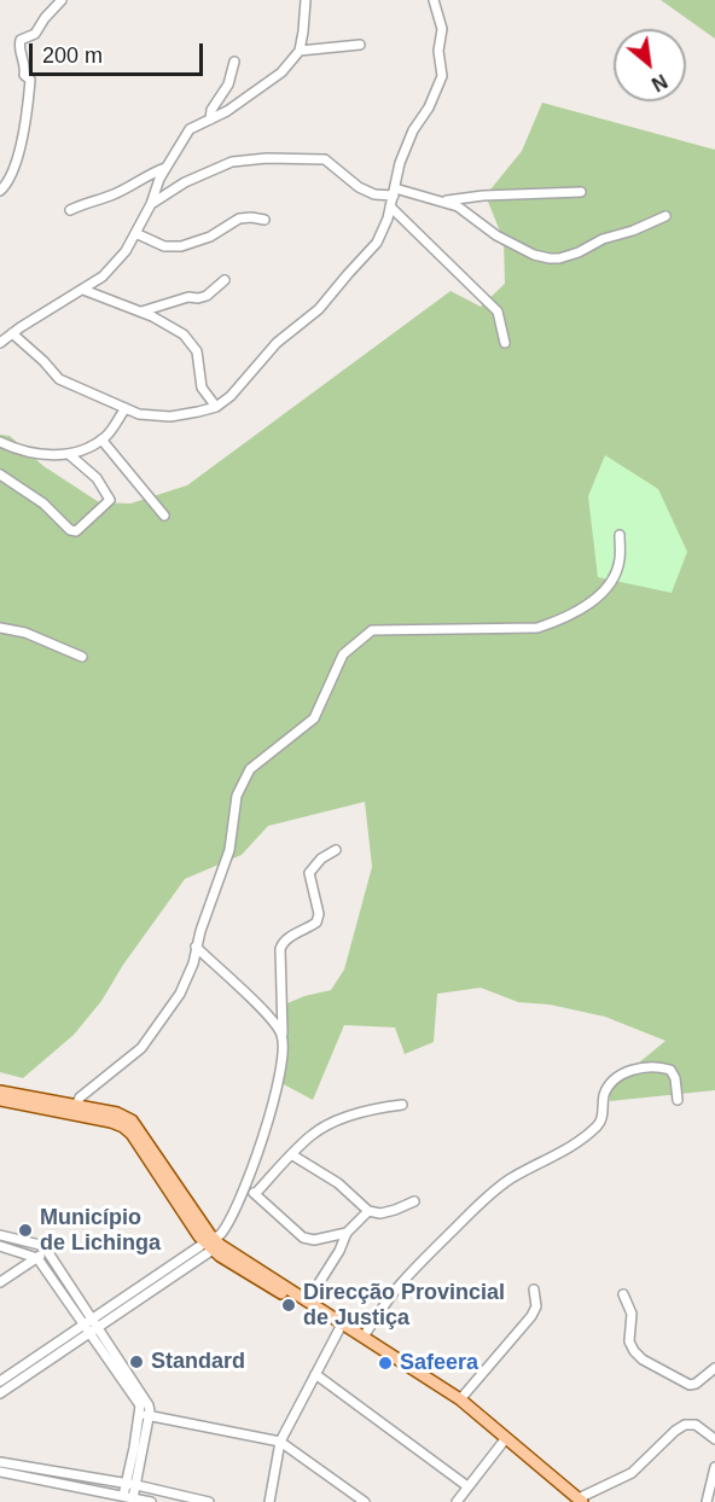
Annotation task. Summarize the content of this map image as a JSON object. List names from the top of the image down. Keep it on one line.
{"places":["Município de Lichinga","Direcção Provincial de Justiça","Standard","Safeera"],"scale_bar":"200 m","north":"bottom right"}
